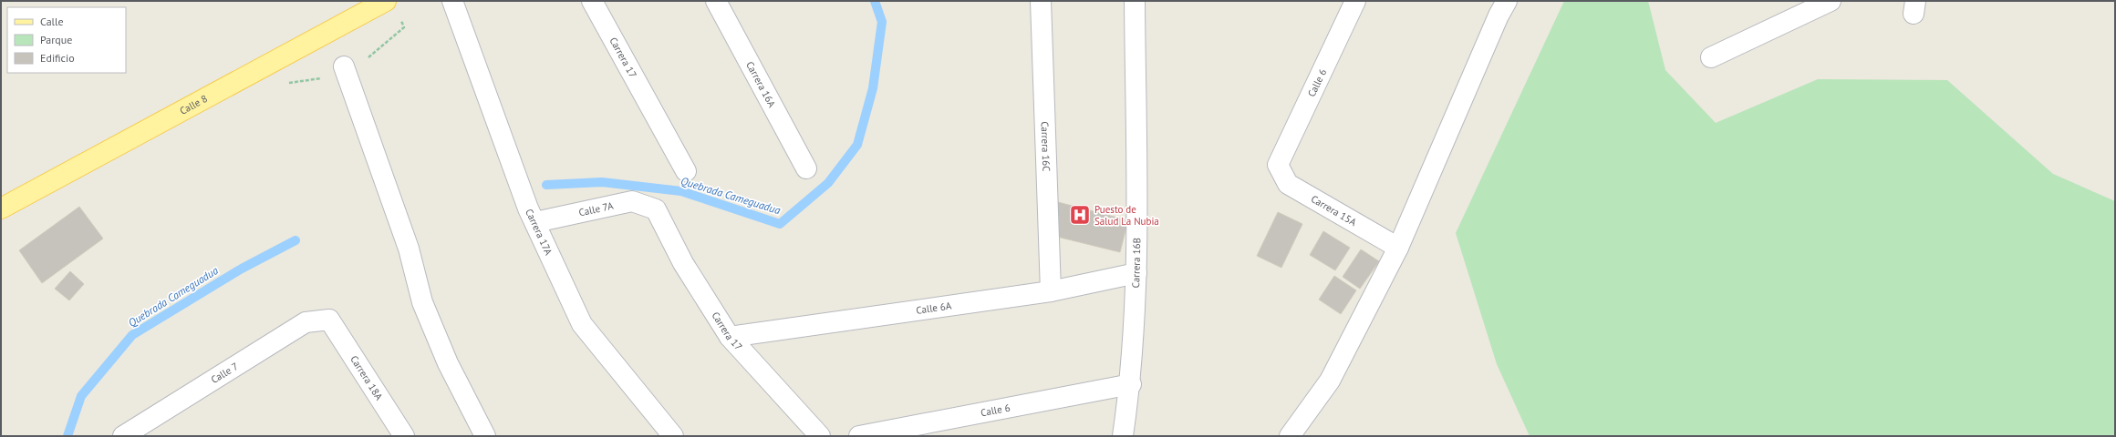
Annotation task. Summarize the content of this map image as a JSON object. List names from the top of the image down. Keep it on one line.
{"streets":{"main road":["Calle 8"],"street":["Carrera 17","Calle 6","Carrera 16A","Carrera 16C","Calle 7A","Carrera 15A","Carrera 17A","Carrera 16B","Calle 6A","Calle 7","Carrera 18A"]},"crossings":[["Carrera 17","Calle 7A"],["Carrera 17","Calle 6A"],["Calle 6","Carrera 15A"],["Calle 6","Carrera 16B"],["Carrera 16C","Calle 6A"],["Calle 7A","Carrera 17A"],["Carrera 16B","Calle 6A"],["Calle 7","Carrera 18A"]],"water":["Quebrada Cameguadua"],"places":{"hospital":["Puesto de Salud La Nubia"]},"legend":["Calle","Parque","Edificio"]}
